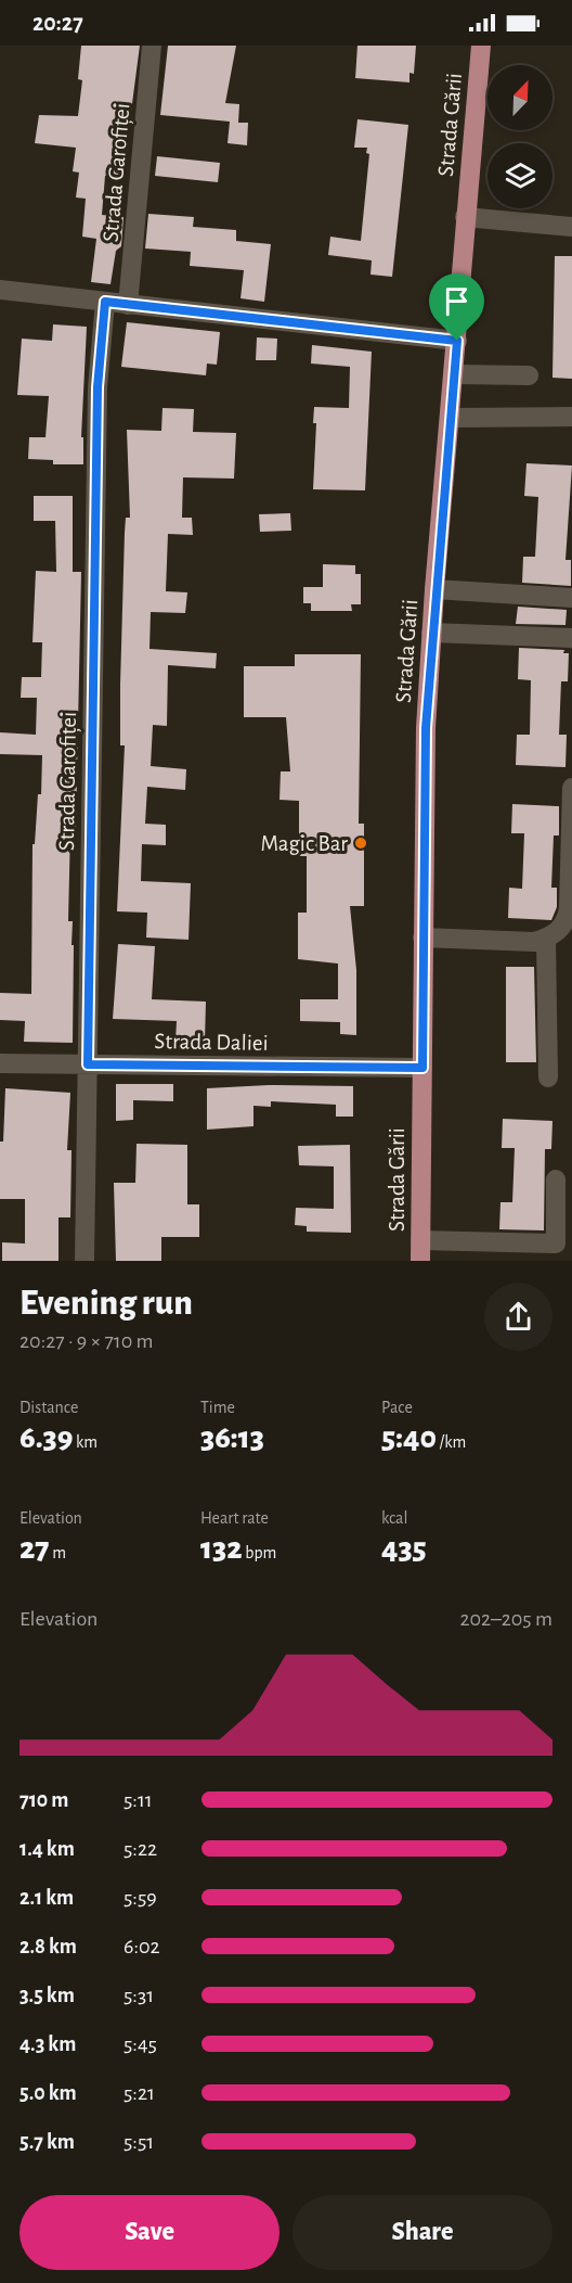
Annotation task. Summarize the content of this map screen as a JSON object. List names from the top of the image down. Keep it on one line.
{"streets":{"main road":["Strada Gării"],"street":["Strada Garofiței","Strada Daliei"]},"crossings":[["Strada Gării","Strada Daliei"],["Strada Garofiței","Strada Daliei"]],"places":["Magic Bar"],"north":"top right","page":{"status":"20:27","heading":["Evening run","20:27 · 9 × 710 m"],"stats":[["Distance","6.39 km"],["Time","36:13"],["Pace","5:40 /km"],["Elevation","27 m"],["Heart rate","132 bpm"],["kcal","435"]],"chart":["Elevation","202–205 m"],"list":[{"name":"710 m","note":"5:11"},{"name":"1.4 km","note":"5:22"},{"name":"2.1 km","note":"5:59"},{"name":"2.8 km","note":"6:02"},{"name":"3.5 km","note":"5:31"},{"name":"4.3 km","note":"5:45"},{"name":"5.0 km","note":"5:21"},{"name":"5.7 km","note":"5:51"}],"buttons":["Save","Share"]}}
